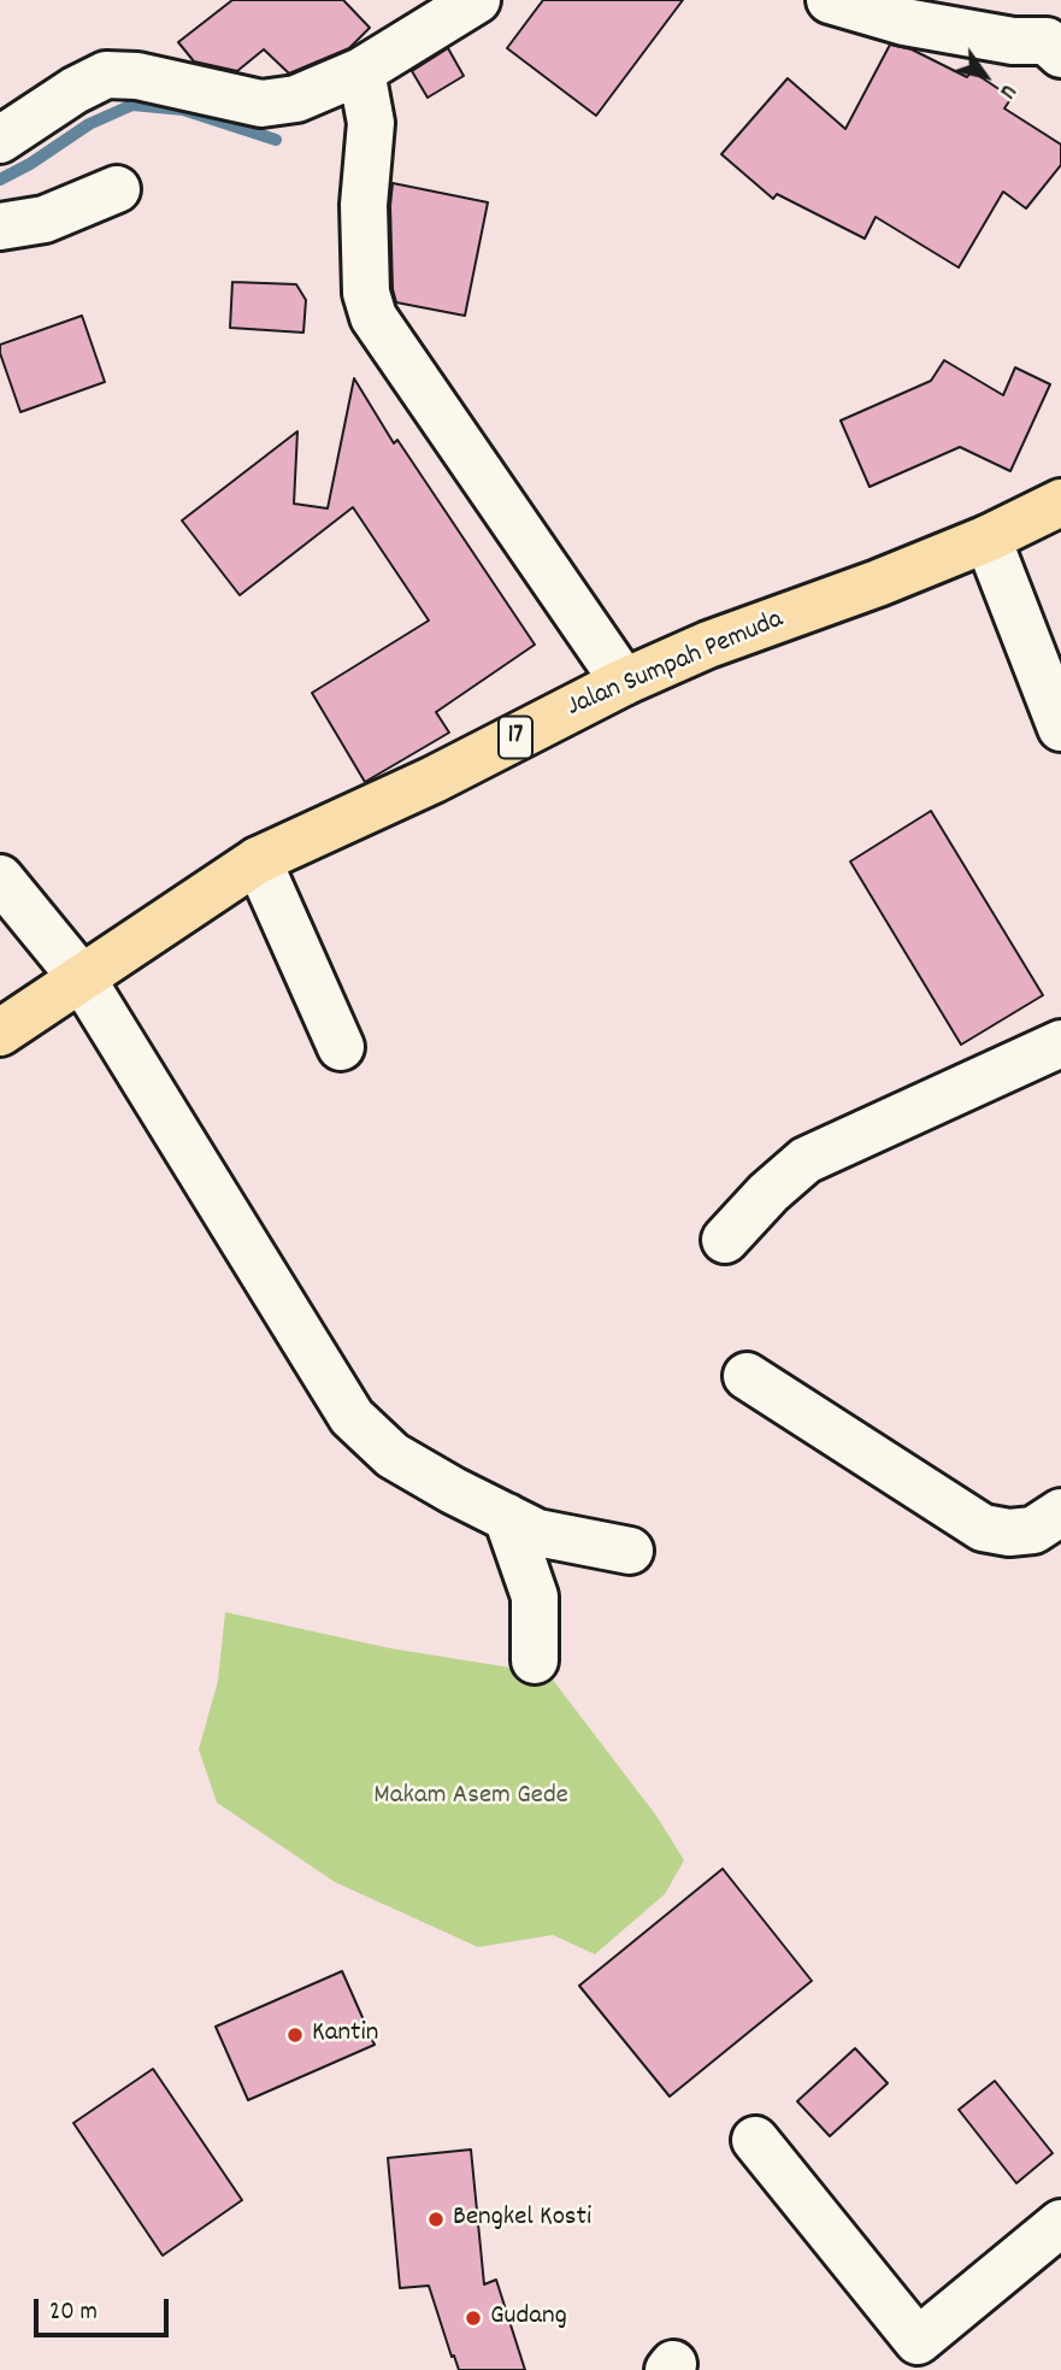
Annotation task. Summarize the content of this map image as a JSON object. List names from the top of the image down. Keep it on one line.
{"streets":{"highway":["Jalan Sumpah Pemuda","17"]},"parks":["Makam Asem Gede"],"places":["Kantin","Bengkel Kosti","Gudang"],"scale_bar":"20 m","north":"bottom right"}
